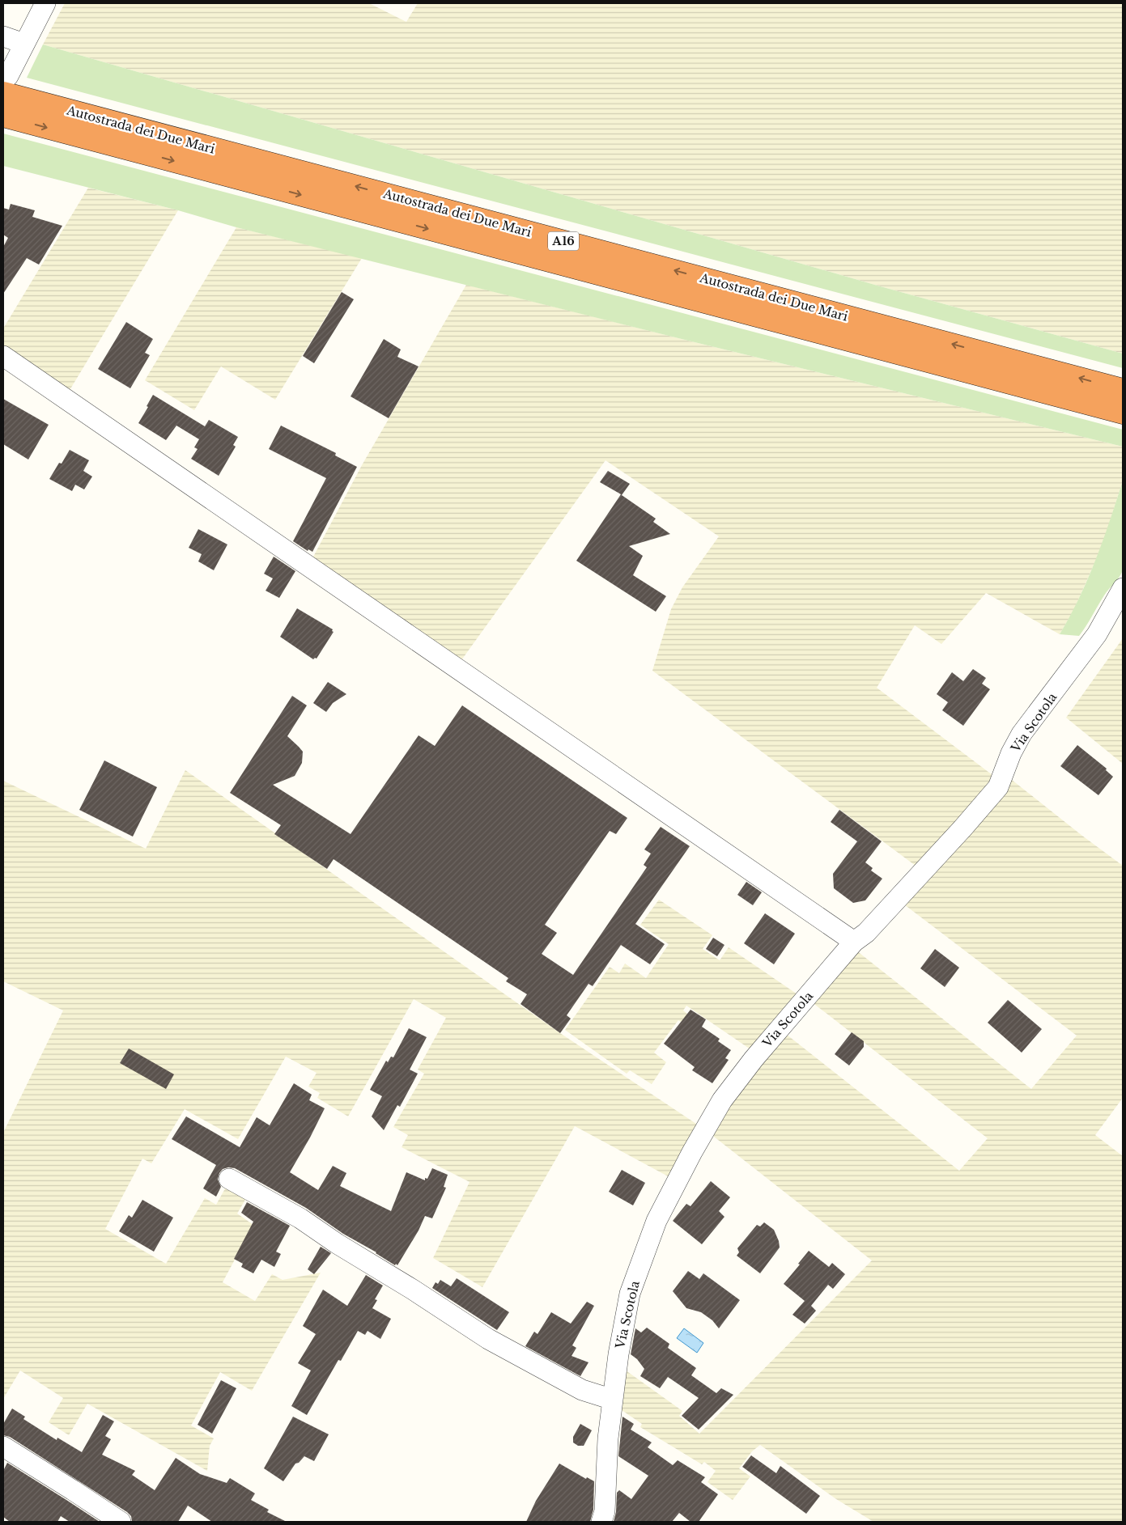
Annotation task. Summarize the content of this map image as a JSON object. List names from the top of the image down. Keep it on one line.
{"streets":{"highway":["Autostrada dei Due Mari","A16"],"street":["Via Scotola"]}}
